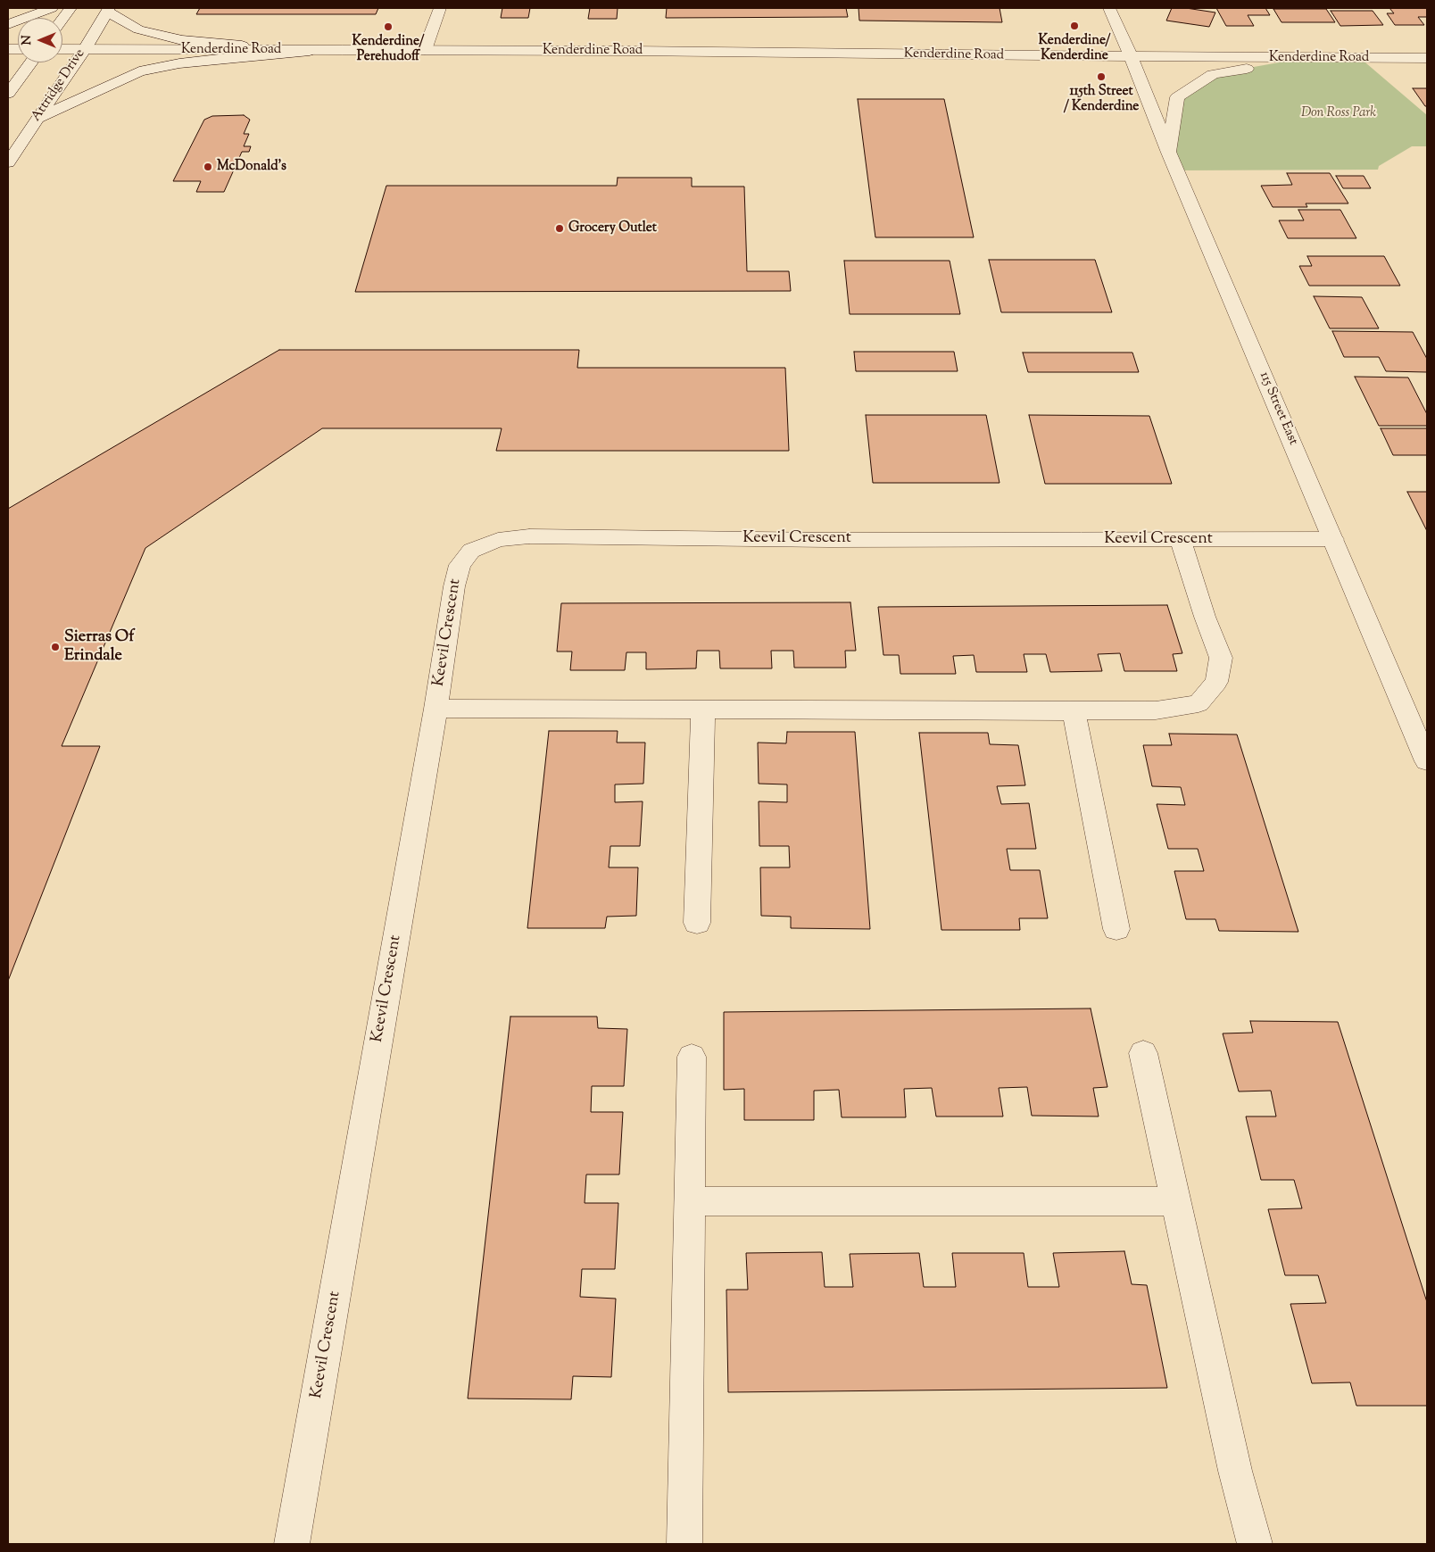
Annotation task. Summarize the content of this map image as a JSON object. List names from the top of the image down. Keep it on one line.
{"streets":{"street":["Kenderdine Road","Attridge Drive","115 Street East","Keevil Crescent"]},"crossings":[["Kenderdine Road","Attridge Drive"],["Kenderdine Road","115 Street East"],["115 Street East","Keevil Crescent"]],"parks":["Don Ross Park"],"places":["Kenderdine/ Kenderdine","Kenderdine/ Perehudoff","115th Street / Kenderdine","McDonald's","Grocery Outlet","Sierras Of Erindale"],"north":"left"}
